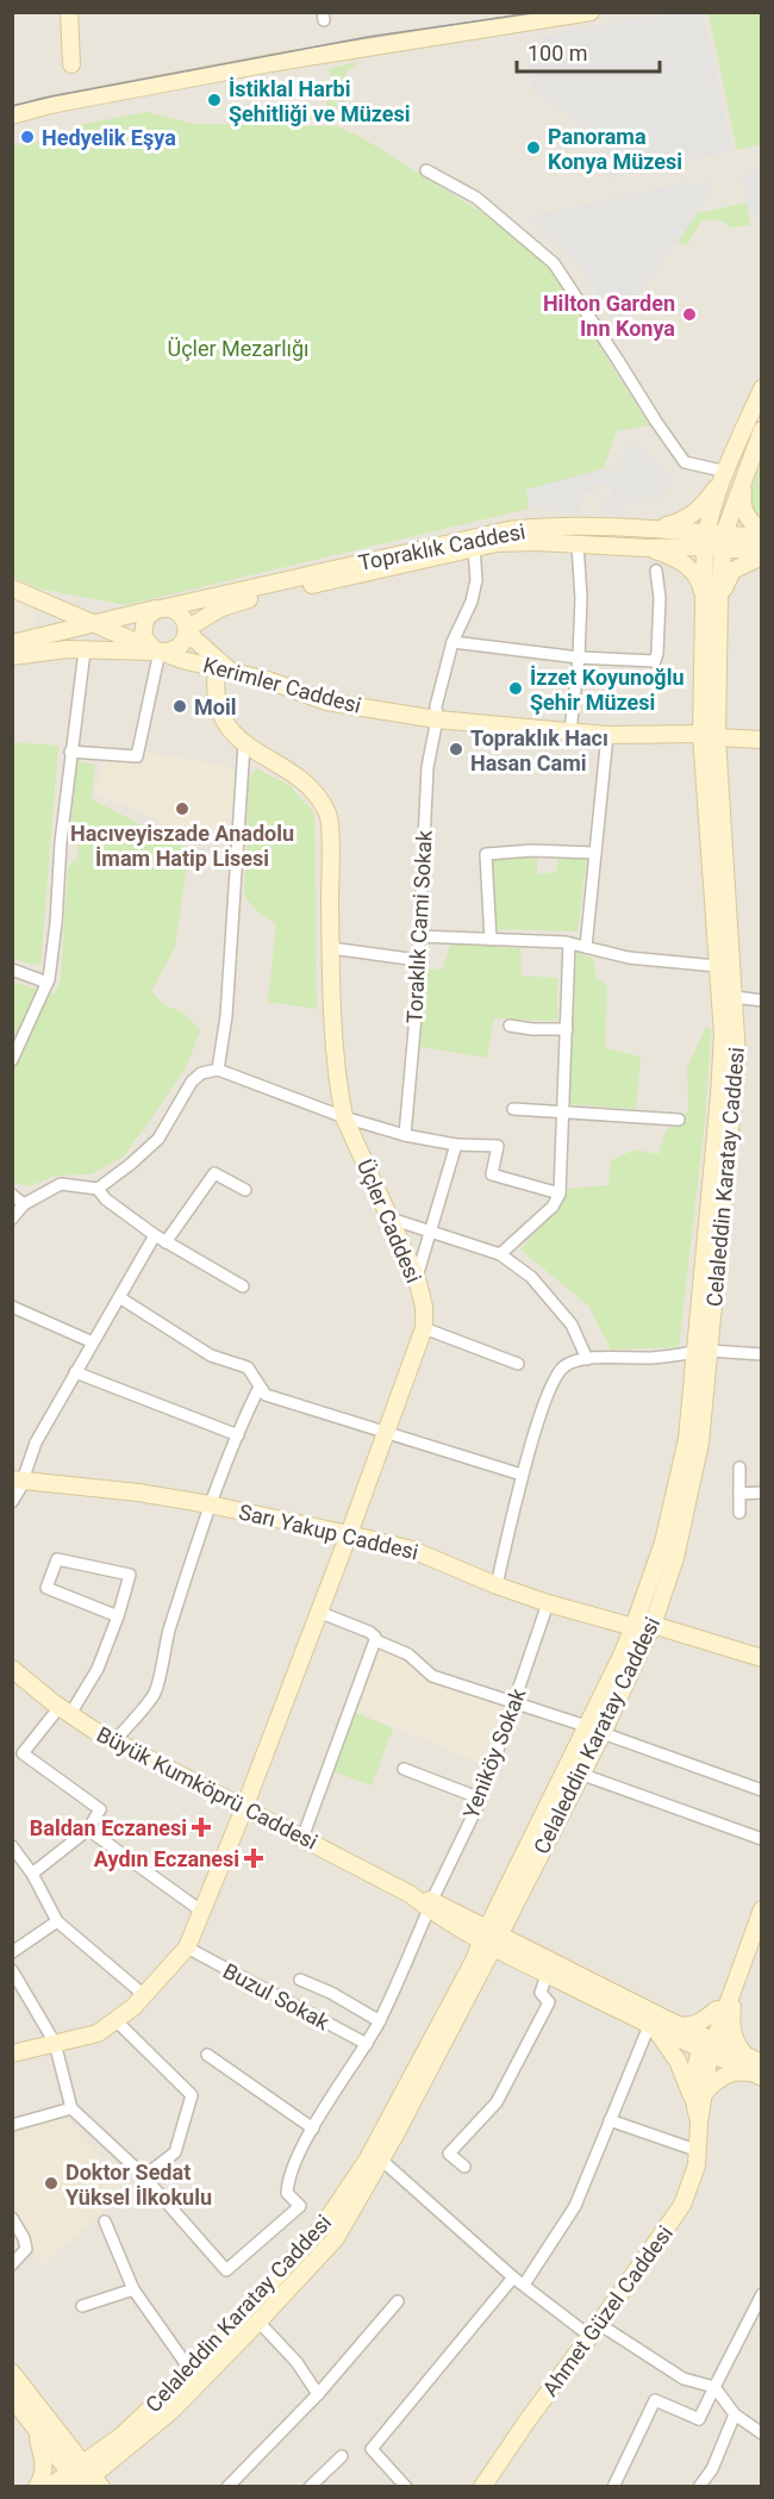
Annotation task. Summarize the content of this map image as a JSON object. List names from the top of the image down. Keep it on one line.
{"streets":{"main road":["Topraklık Caddesi","Kerimler Caddesi","Celaleddin Karatay Caddesi","Üçler Caddesi","Sarı Yakup Caddesi","Büyük Kumköprü Caddesi","Ahmet Güzel Caddesi"],"street":["Toraklık Cami Sokak","Yeniköy Sokak","Buzul Sokak"]},"crossings":[["Topraklık Caddesi","Kerimler Caddesi"],["Topraklık Caddesi","Toraklık Cami Sokak"],["Topraklık Caddesi","Celaleddin Karatay Caddesi"],["Kerimler Caddesi","Toraklık Cami Sokak"],["Kerimler Caddesi","Celaleddin Karatay Caddesi"],["Kerimler Caddesi","Üçler Caddesi"],["Celaleddin Karatay Caddesi","Sarı Yakup Caddesi"],["Celaleddin Karatay Caddesi","Büyük Kumköprü Caddesi"],["Üçler Caddesi","Sarı Yakup Caddesi"],["Üçler Caddesi","Büyük Kumköprü Caddesi"],["Üçler Caddesi","Buzul Sokak"],["Sarı Yakup Caddesi","Yeniköy Sokak"],["Yeniköy Sokak","Büyük Kumköprü Caddesi"],["Yeniköy Sokak","Buzul Sokak"]],"parks":["Üçler Mezarlığı"],"places":{"other":["İstiklal Harbi Şehitliği ve Müzesi","Hedyelik Eşya","Panorama Konya Müzesi","Hilton Garden Inn Konya","İzzet Koyunoğlu Şehir Müzesi","Moil","Topraklık Hacı Hasan Cami","Hacıveyiszade Anadolu İmam Hatip Lisesi","Doktor Sedat Yüksel İlkokulu"],"health":["Baldan Eczanesi","Aydın Eczanesi"]},"scale_bar":"100 m"}
